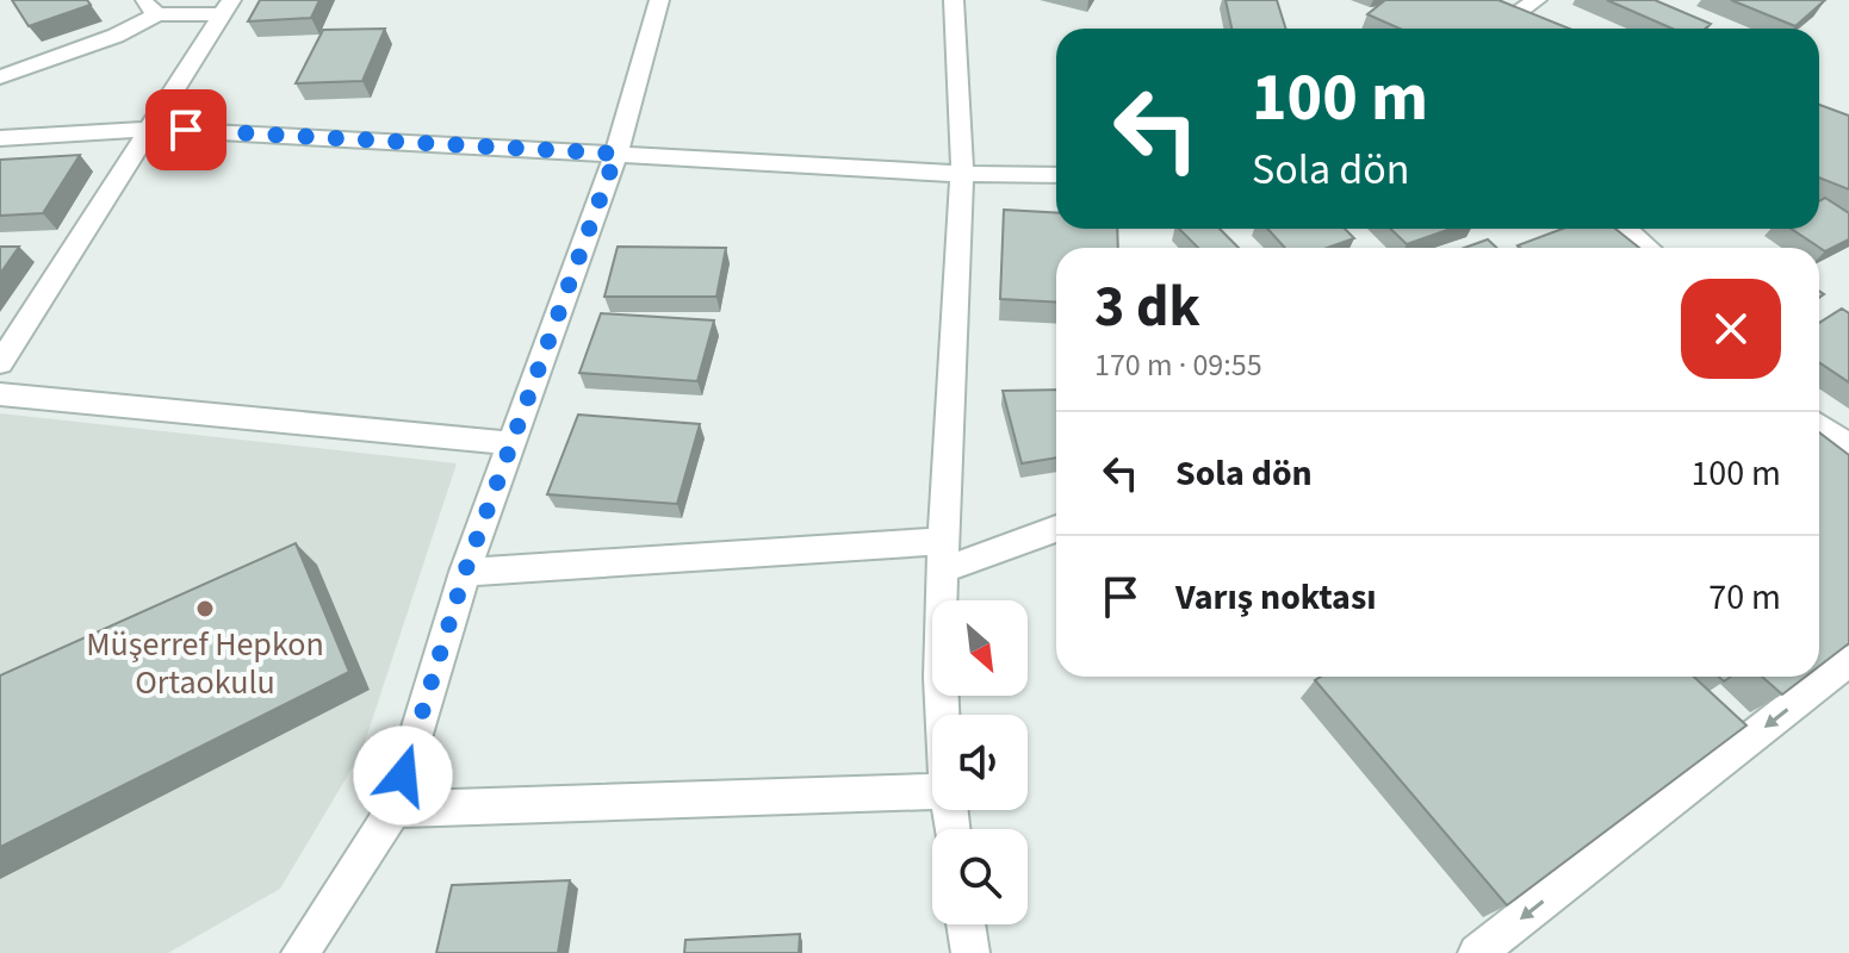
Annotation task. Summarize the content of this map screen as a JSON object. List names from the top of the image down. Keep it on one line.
{"places":["Müşerref Hepkon Ortaokulu"],"north":"bottom right","page":{"turn":["100 m","Sola dön"],"heading":["3 dk","170 m · 09:55"],"list":[{"name":"Sola dön","value":"100 m"},{"name":"Varış noktası","value":"70 m"}]}}
